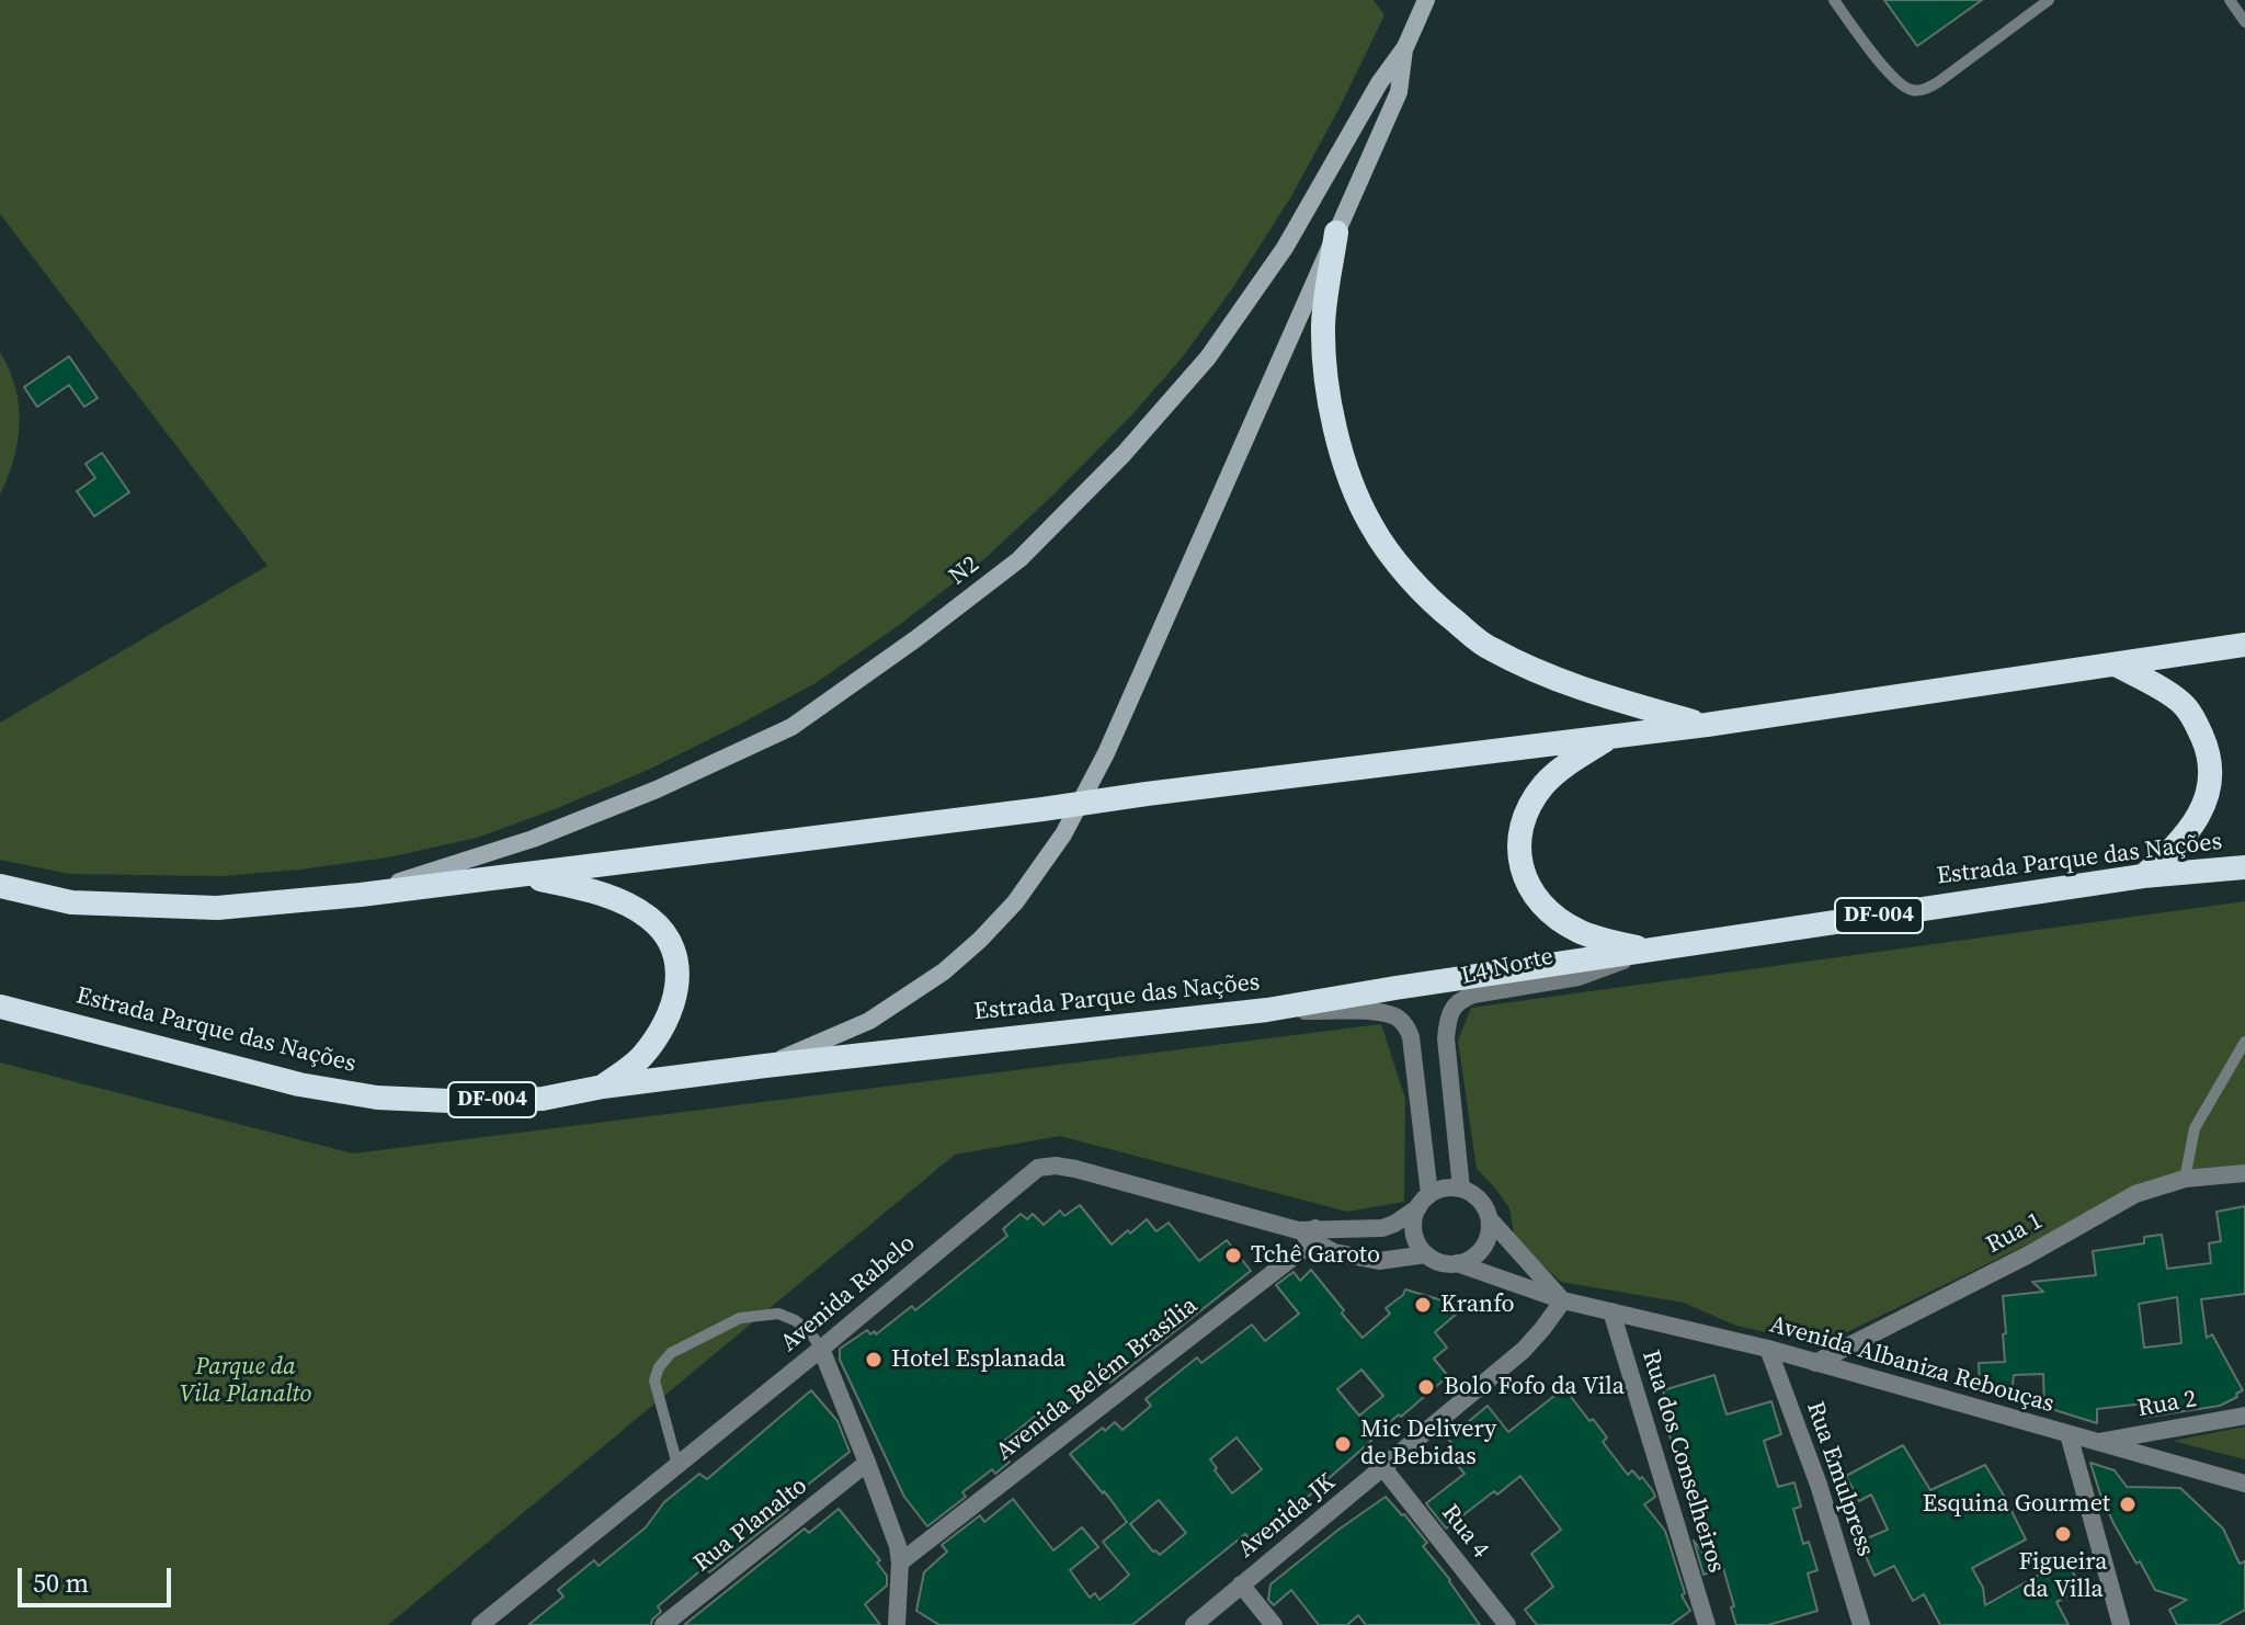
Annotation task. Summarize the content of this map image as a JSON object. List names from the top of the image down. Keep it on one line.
{"streets":{"highway":["Estrada Parque das Nações","DF-004"],"main road":["N2"],"street":["L4 Norte","Rua 1","Avenida Rabelo","Avenida Albaniza Rebouças","Avenida Belém Brasília","Rua 2","Rua dos Conselheiros","Rua Emulpress","Avenida JK","Rua Planalto","Rua 4"]},"crossings":[["N2","Estrada Parque das Nações"],["Estrada Parque das Nações","L4 Norte"],["Rua 1","Avenida Albaniza Rebouças"],["Avenida Rabelo","Avenida Belém Brasília"],["Avenida Albaniza Rebouças","Rua 2"],["Avenida Albaniza Rebouças","Rua dos Conselheiros"],["Avenida Albaniza Rebouças","Rua Emulpress"],["Avenida Albaniza Rebouças","Avenida JK"],["Avenida JK","Rua 4"]],"parks":["Parque da Vila Planalto"],"places":["Tchê Garoto","Kranfo","Hotel Esplanada","Bolo Fofo da Vila","Mic Delivery de Bebidas","Esquina Gourmet","Figueira da Villa"],"scale_bar":"50 m"}
